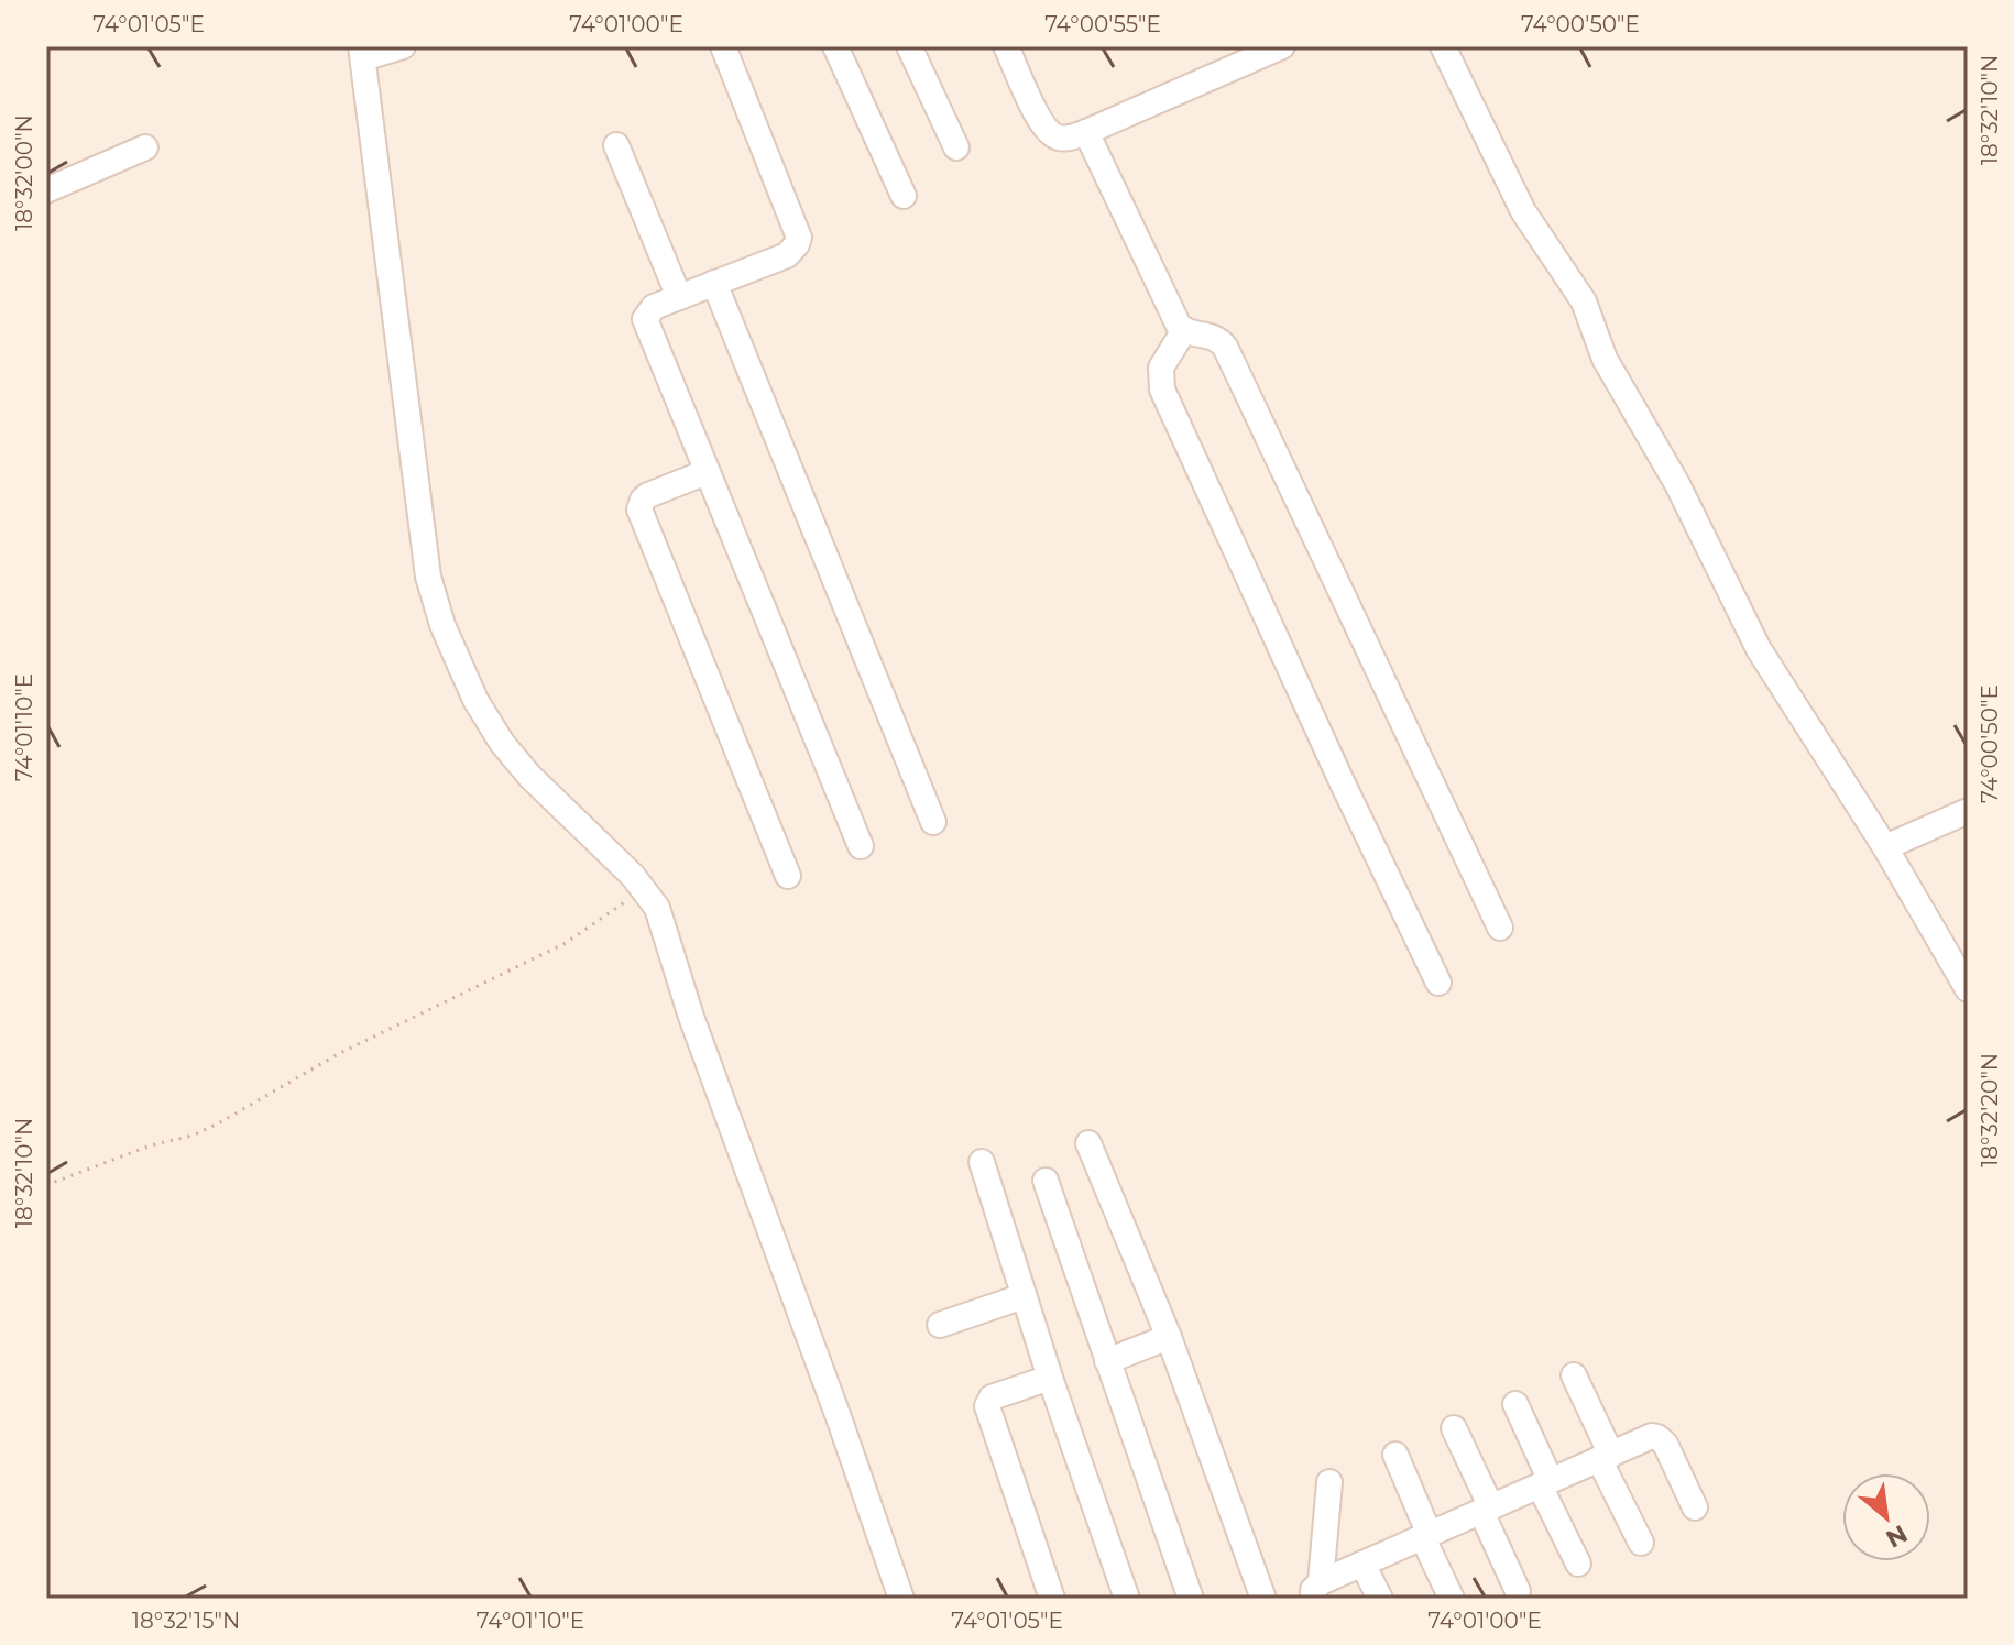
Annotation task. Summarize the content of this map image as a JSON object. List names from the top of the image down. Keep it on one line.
{"north":"bottom right","coordinates":["74°01'05\"E","74°01'00\"E","74°00'55\"E","74°00'50\"E","18°32'10\"N","18°32'00\"N","74°01'10\"E","18°32'20\"N","18°32'15\"N"]}
